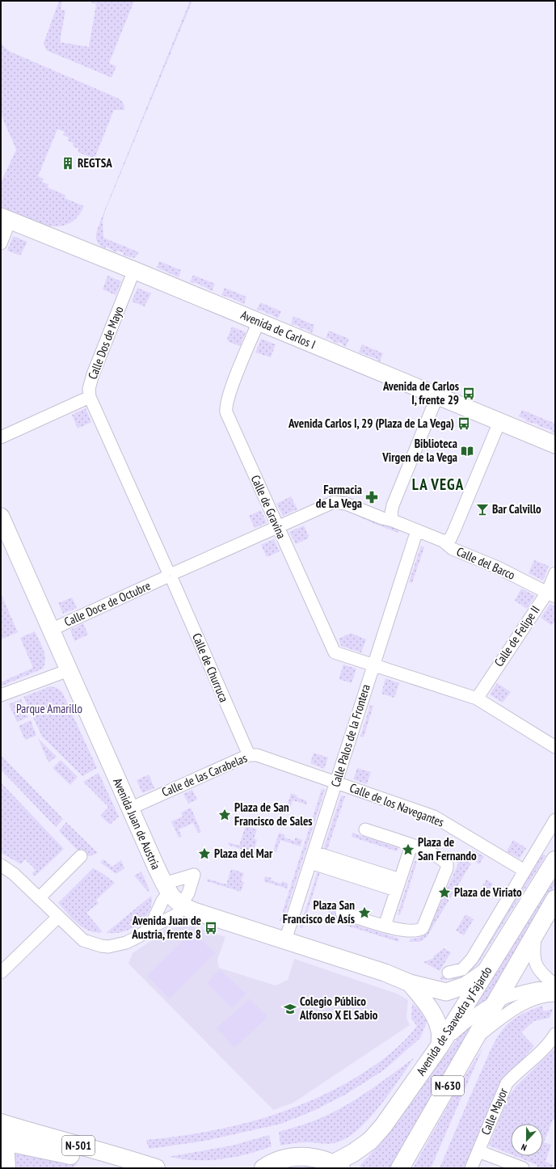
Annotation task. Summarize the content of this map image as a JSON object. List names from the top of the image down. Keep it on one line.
{"streets":{"highway":["Avenida de Saavedra y Fajardo","N-630","N-501"],"main road":["Avenida de Carlos I","Avenida Juan de Austria"],"street":["Calle Dos de Mayo","Calle de Gravina","Calle del Barco","Calle Doce de Octubre","Calle de Felipe II","Calle de Churruca","Calle Palos de la Frontera","Calle de las Carabelas","Calle de los Navegantes","Calle Mayor"]},"crossings":[["Avenida de Carlos I","Calle Dos de Mayo"],["Avenida de Carlos I","Calle de Gravina"],["Calle Dos de Mayo","Calle de Churruca"],["Calle de Gravina","Calle Doce de Octubre"],["Calle de Gravina","Calle de Felipe II"],["Calle de Gravina","Calle Palos de la Frontera"],["Calle del Barco","Calle Doce de Octubre"],["Calle del Barco","Calle de Felipe II"],["Calle del Barco","Calle Palos de la Frontera"],["Calle Doce de Octubre","Calle de Churruca"],["Calle Doce de Octubre","Calle Palos de la Frontera"],["Calle Doce de Octubre","Avenida Juan de Austria"],["Calle de Churruca","Calle de las Carabelas"],["Calle Palos de la Frontera","Calle de las Carabelas"],["Calle Palos de la Frontera","Calle de los Navegantes"],["Calle Palos de la Frontera","Avenida Juan de Austria"],["Calle de las Carabelas","Calle de los Navegantes"],["Calle de las Carabelas","Avenida Juan de Austria"],["Calle de los Navegantes","Avenida de Saavedra y Fajardo"],["Avenida Juan de Austria","Avenida de Saavedra y Fajardo"],["Avenida de Saavedra y Fajardo","N-630"]],"districts":["LA VEGA"],"parks":["Parque Amarillo"],"places":{"building":["REGTSA"],"bus stop":["Avenida de Carlos I, frente 29","Avenida Carlos I, 29 (Plaza de La Vega)","Avenida Juan de Austria, frente 8"],"library":["Biblioteca Virgen de la Vega"],"pharmacy":["Farmacia de La Vega"],"bar":["Bar Calvillo"],"place":["Plaza de San Francisco de Sales","Plaza de San Fernando","Plaza del Mar","Plaza de Viriato","Plaza San Francisco de Asís"],"school or university":["Colegio Público Alfonso X El Sabio"]},"north":"bottom"}
